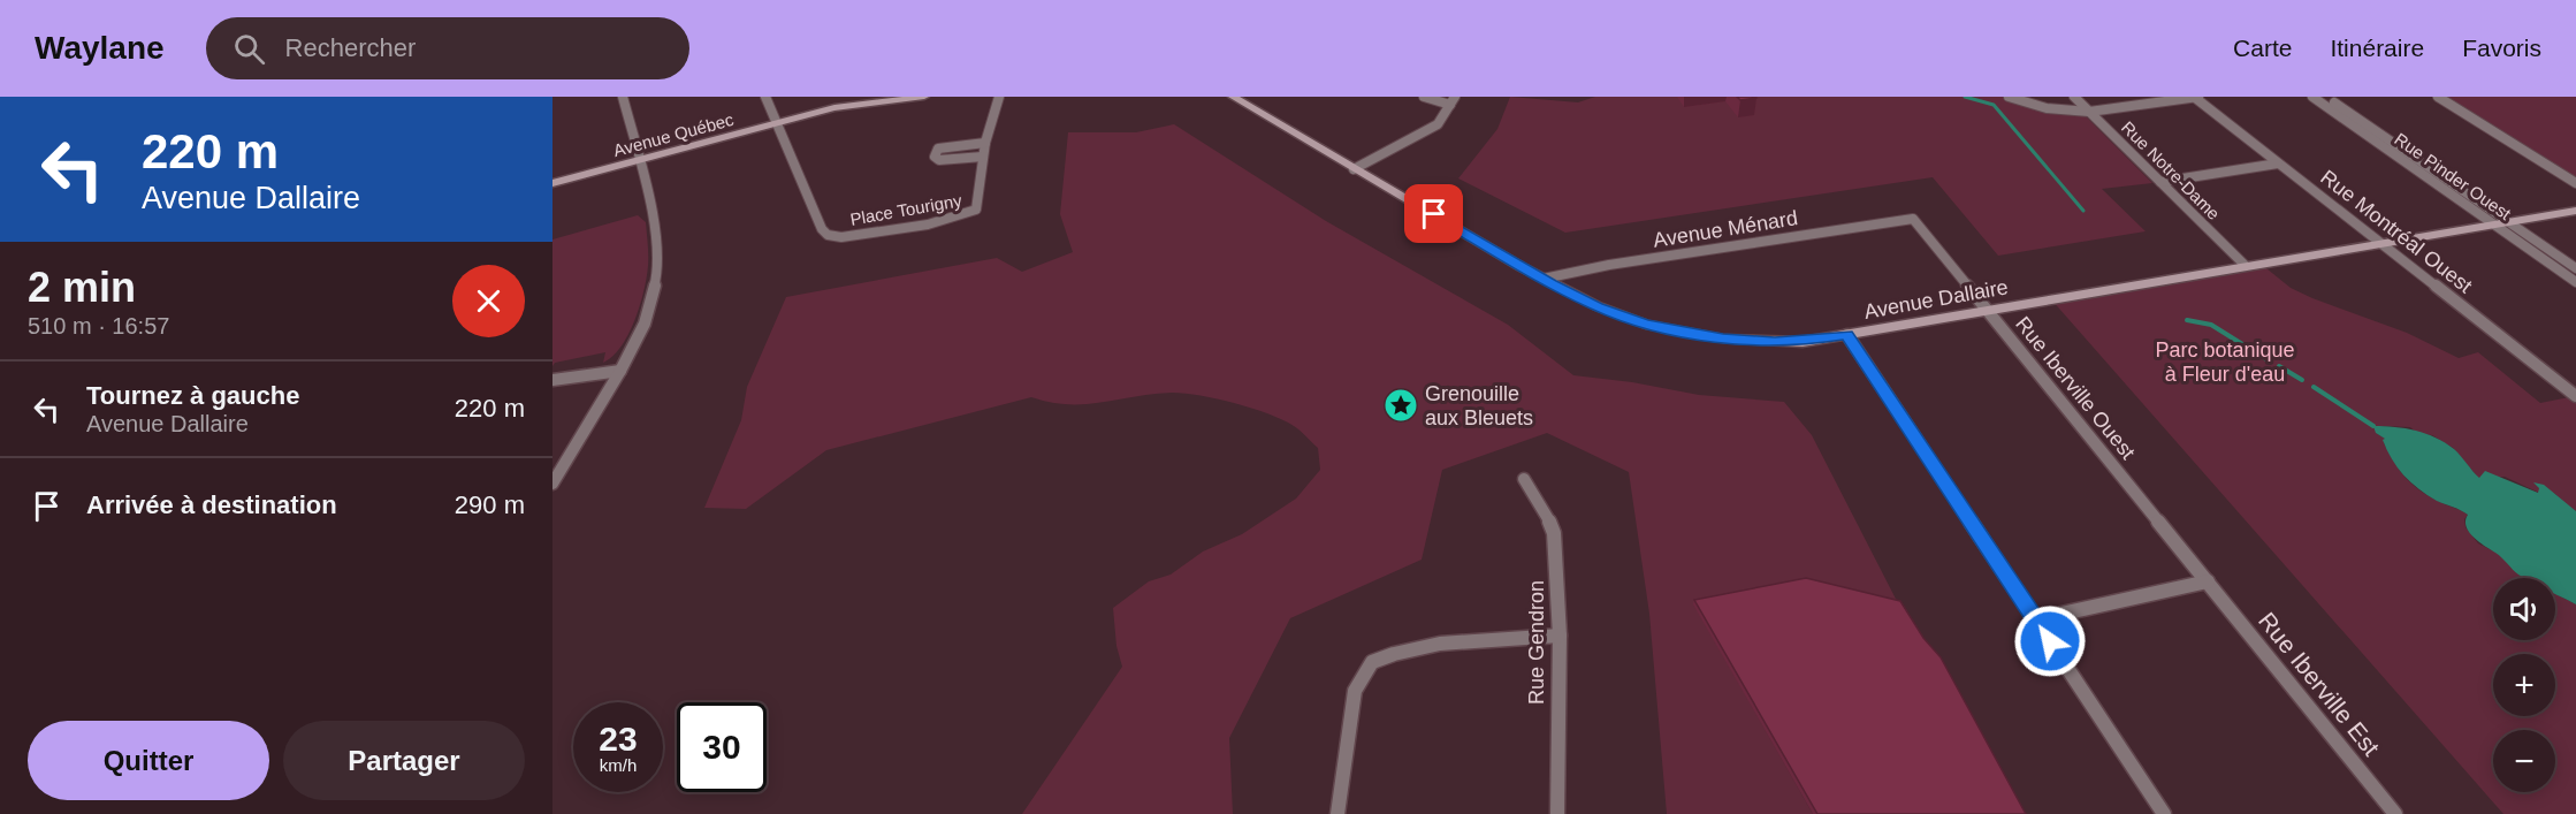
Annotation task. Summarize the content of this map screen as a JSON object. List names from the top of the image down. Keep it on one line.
{"streets":{"street":["Avenue Québec","Rue Notre-Dame","Rue Pinder Ouest","Place Tourigny","Avenue Ménard","Rue Montréal Ouest","Avenue Dallaire","Rue Iberville Ouest","Rue Gendron","Rue Iberville Est"]},"crossings":[["Avenue Québec","Place Tourigny"],["Rue Notre-Dame","Avenue Dallaire"],["Rue Pinder Ouest","Avenue Dallaire"],["Avenue Ménard","Avenue Dallaire"],["Avenue Ménard","Rue Iberville Ouest"],["Rue Montréal Ouest","Avenue Dallaire"],["Avenue Dallaire","Rue Iberville Ouest"],["Rue Iberville Ouest","Rue Iberville Est"]],"parks":["Parc botanique à Fleur d'eau"],"places":{"place":["Grenouille aux Bleuets"]},"page":{"header":"Waylane","search":"Rechercher","nav":["Carte","Itinéraire","Favoris"],"turn":["220 m","Avenue Dallaire"],"heading":["2 min","510 m · 16:57"],"list":[{"name":"Tournez à gauche","note":"Avenue Dallaire","value":"220 m"},{"name":"Arrivée à destination","value":"290 m"}],"map_buttons":["+","−"],"speed":"23 km/h","limit":"30","buttons":["Quitter","Partager"]}}
